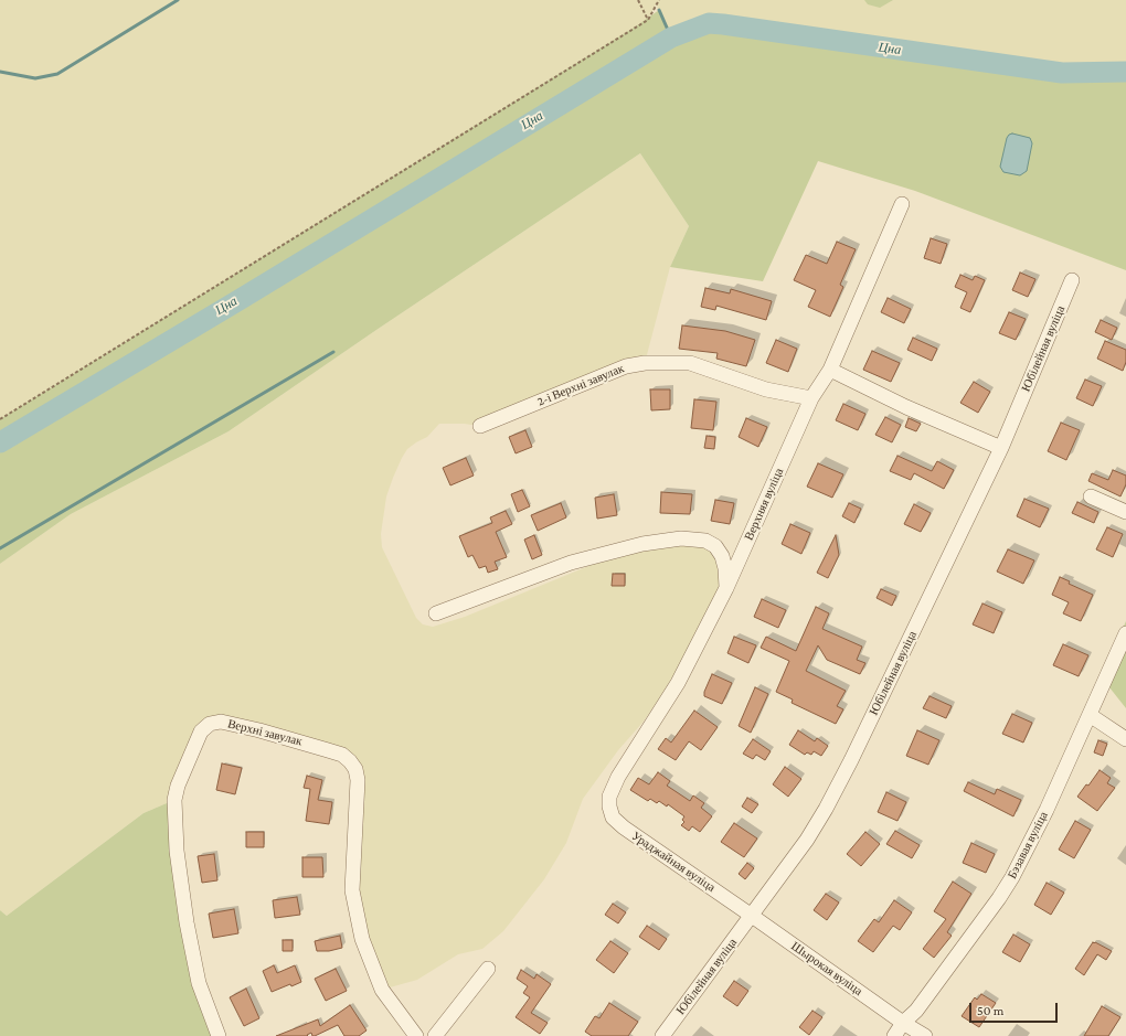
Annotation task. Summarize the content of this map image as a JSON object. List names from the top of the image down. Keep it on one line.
{"streets":{"street":["Юбілейная вуліца","2-і Верхні завулак","Верхняя вуліца","Верхні завулак","Бэзавая вуліца","Ураджайная вуліца","Шырокая вуліца"]},"crossings":[["Юбілейная вуліца","Ураджайная вуліца"],["Юбілейная вуліца","Шырокая вуліца"],["2-і Верхні завулак","Верхняя вуліца"],["Верхняя вуліца","Ураджайная вуліца"],["Бэзавая вуліца","Шырокая вуліца"],["Ураджайная вуліца","Шырокая вуліца"]],"water":["Цна"],"scale_bar":"50 m"}
